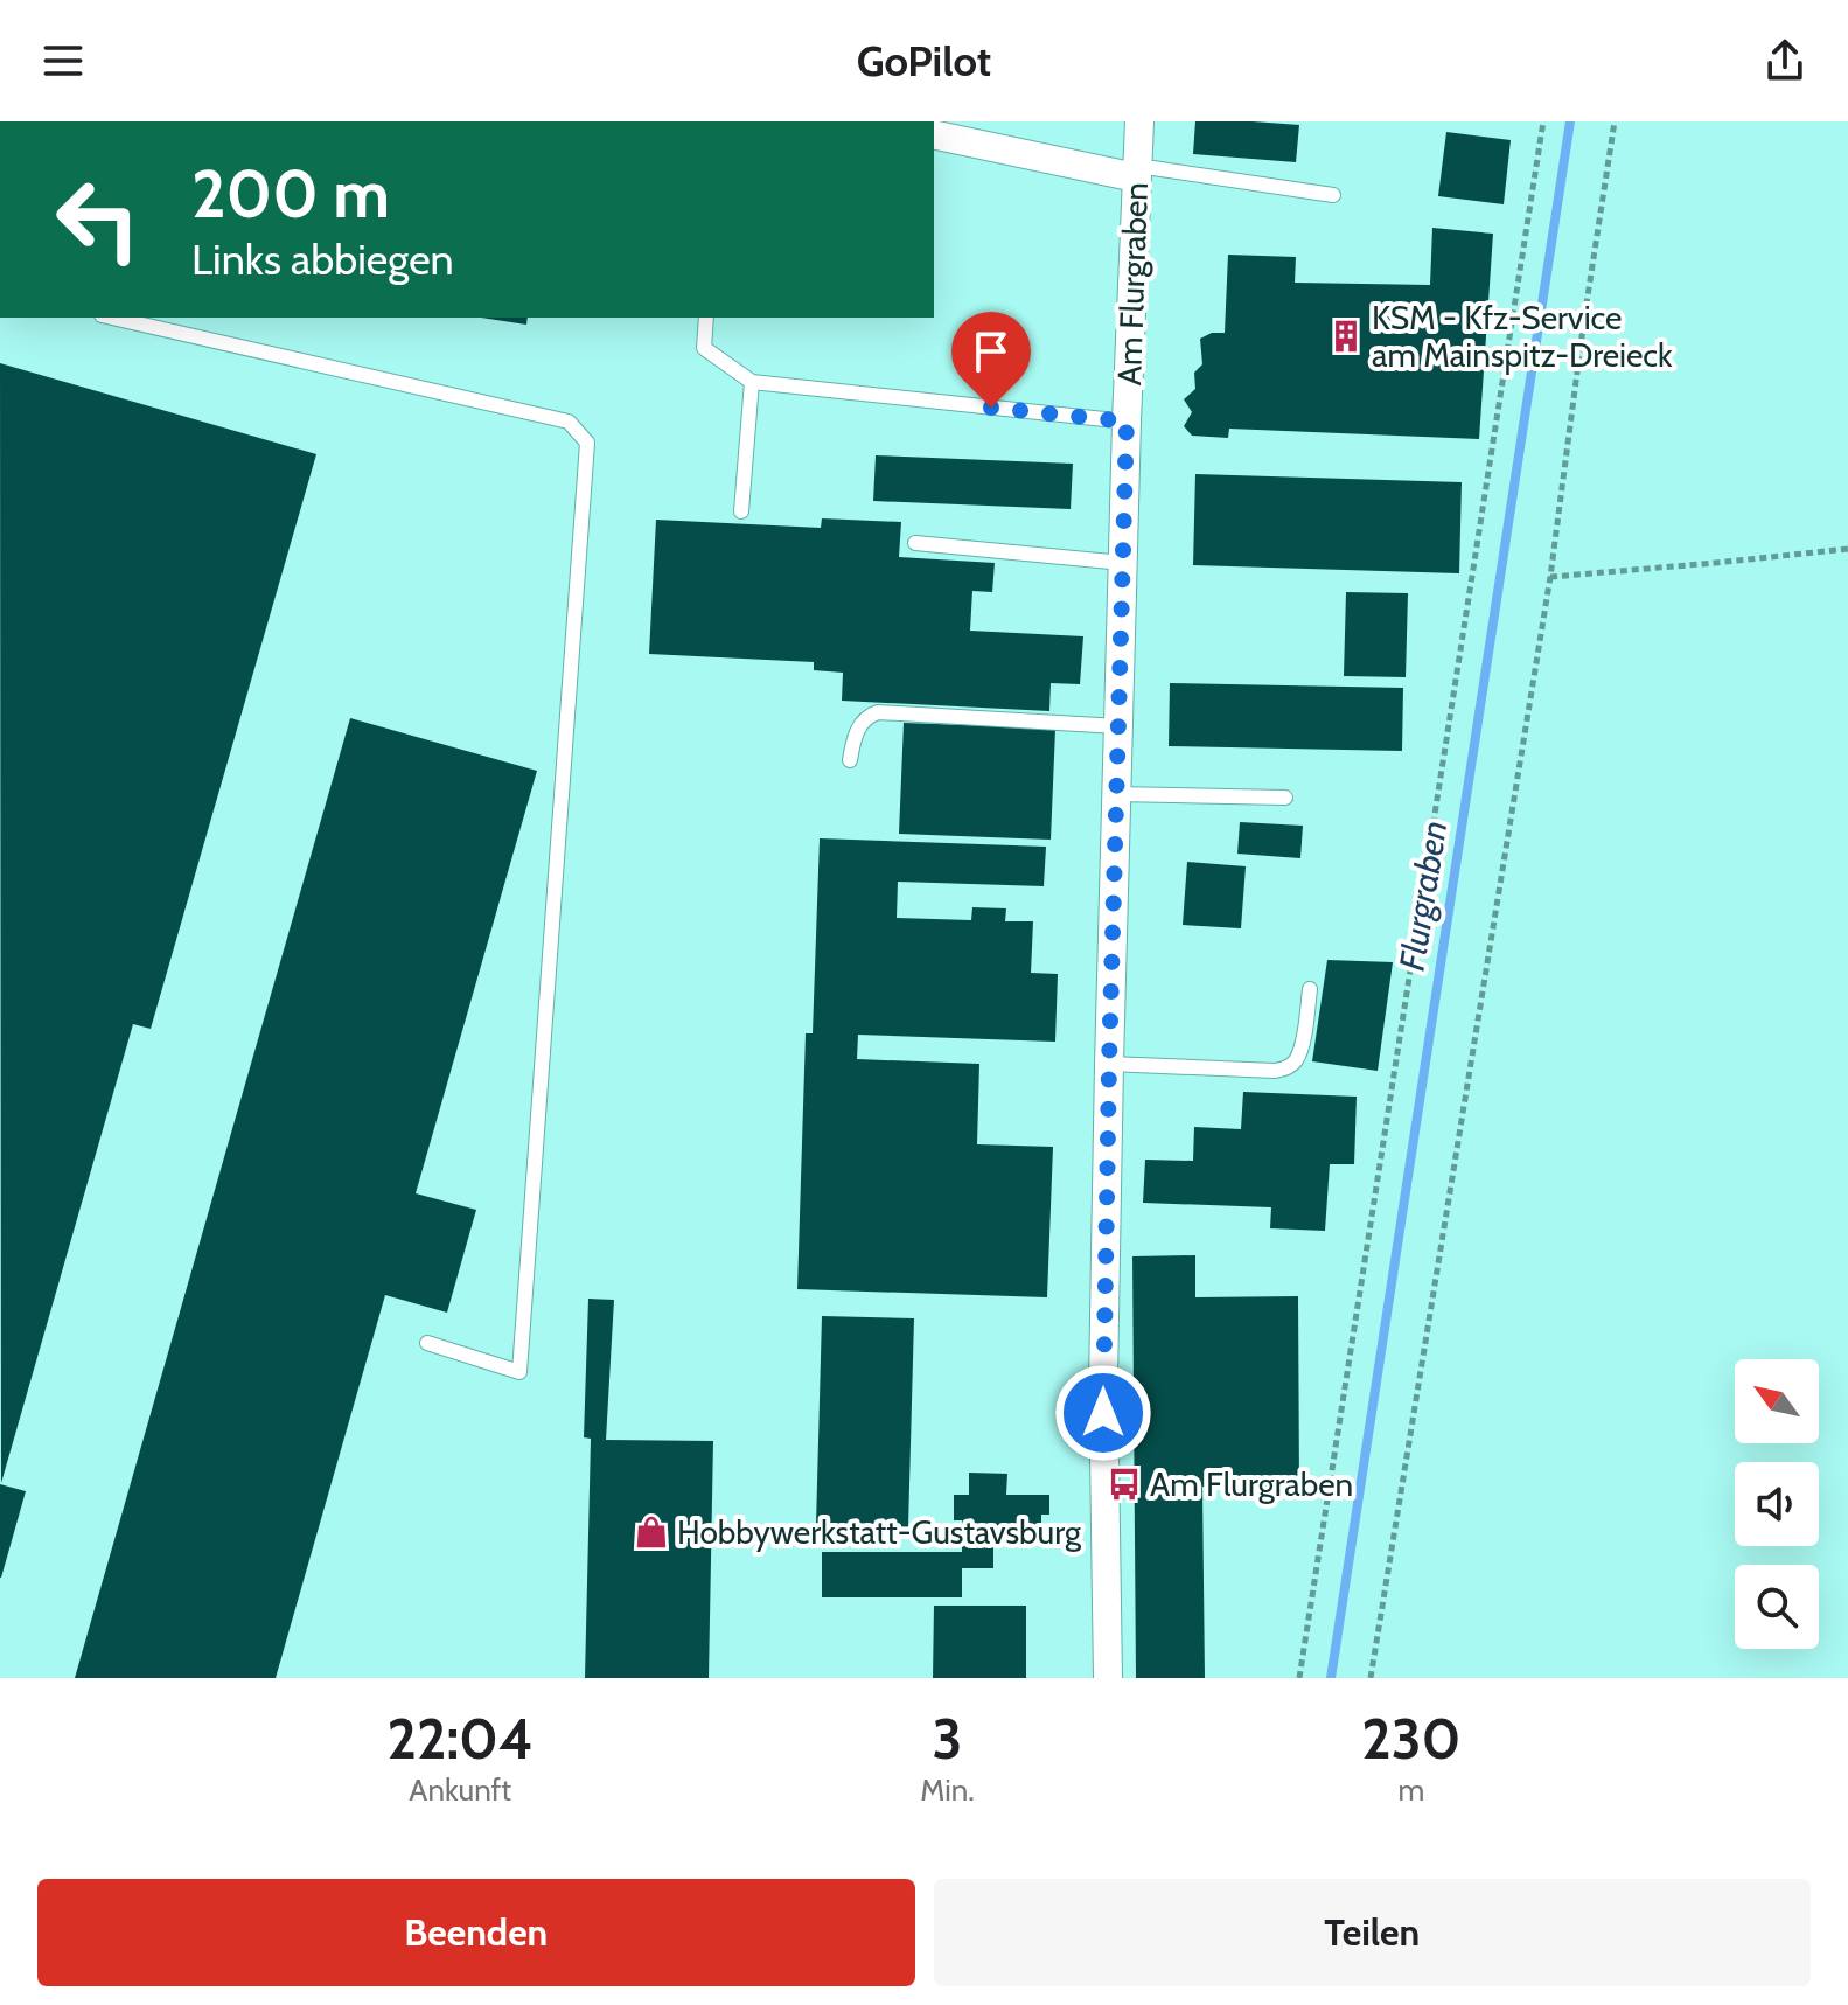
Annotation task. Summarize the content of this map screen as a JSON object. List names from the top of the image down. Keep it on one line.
{"streets":{"street":["Am Flurgraben"]},"water":["Flurgraben"],"places":{"building":["KSM - Kfz-Service am Mainspitz-Dreieck"],"bus stop":["Am Flurgraben"],"shop":["Hobbywerkstatt-Gustavsburg"]},"north":"top left","page":{"header":"GoPilot","turn":["200 m","Links abbiegen"],"eta":["22:04","Ankunft","3","Min.","230","m"],"buttons":["Beenden","Teilen"]}}
